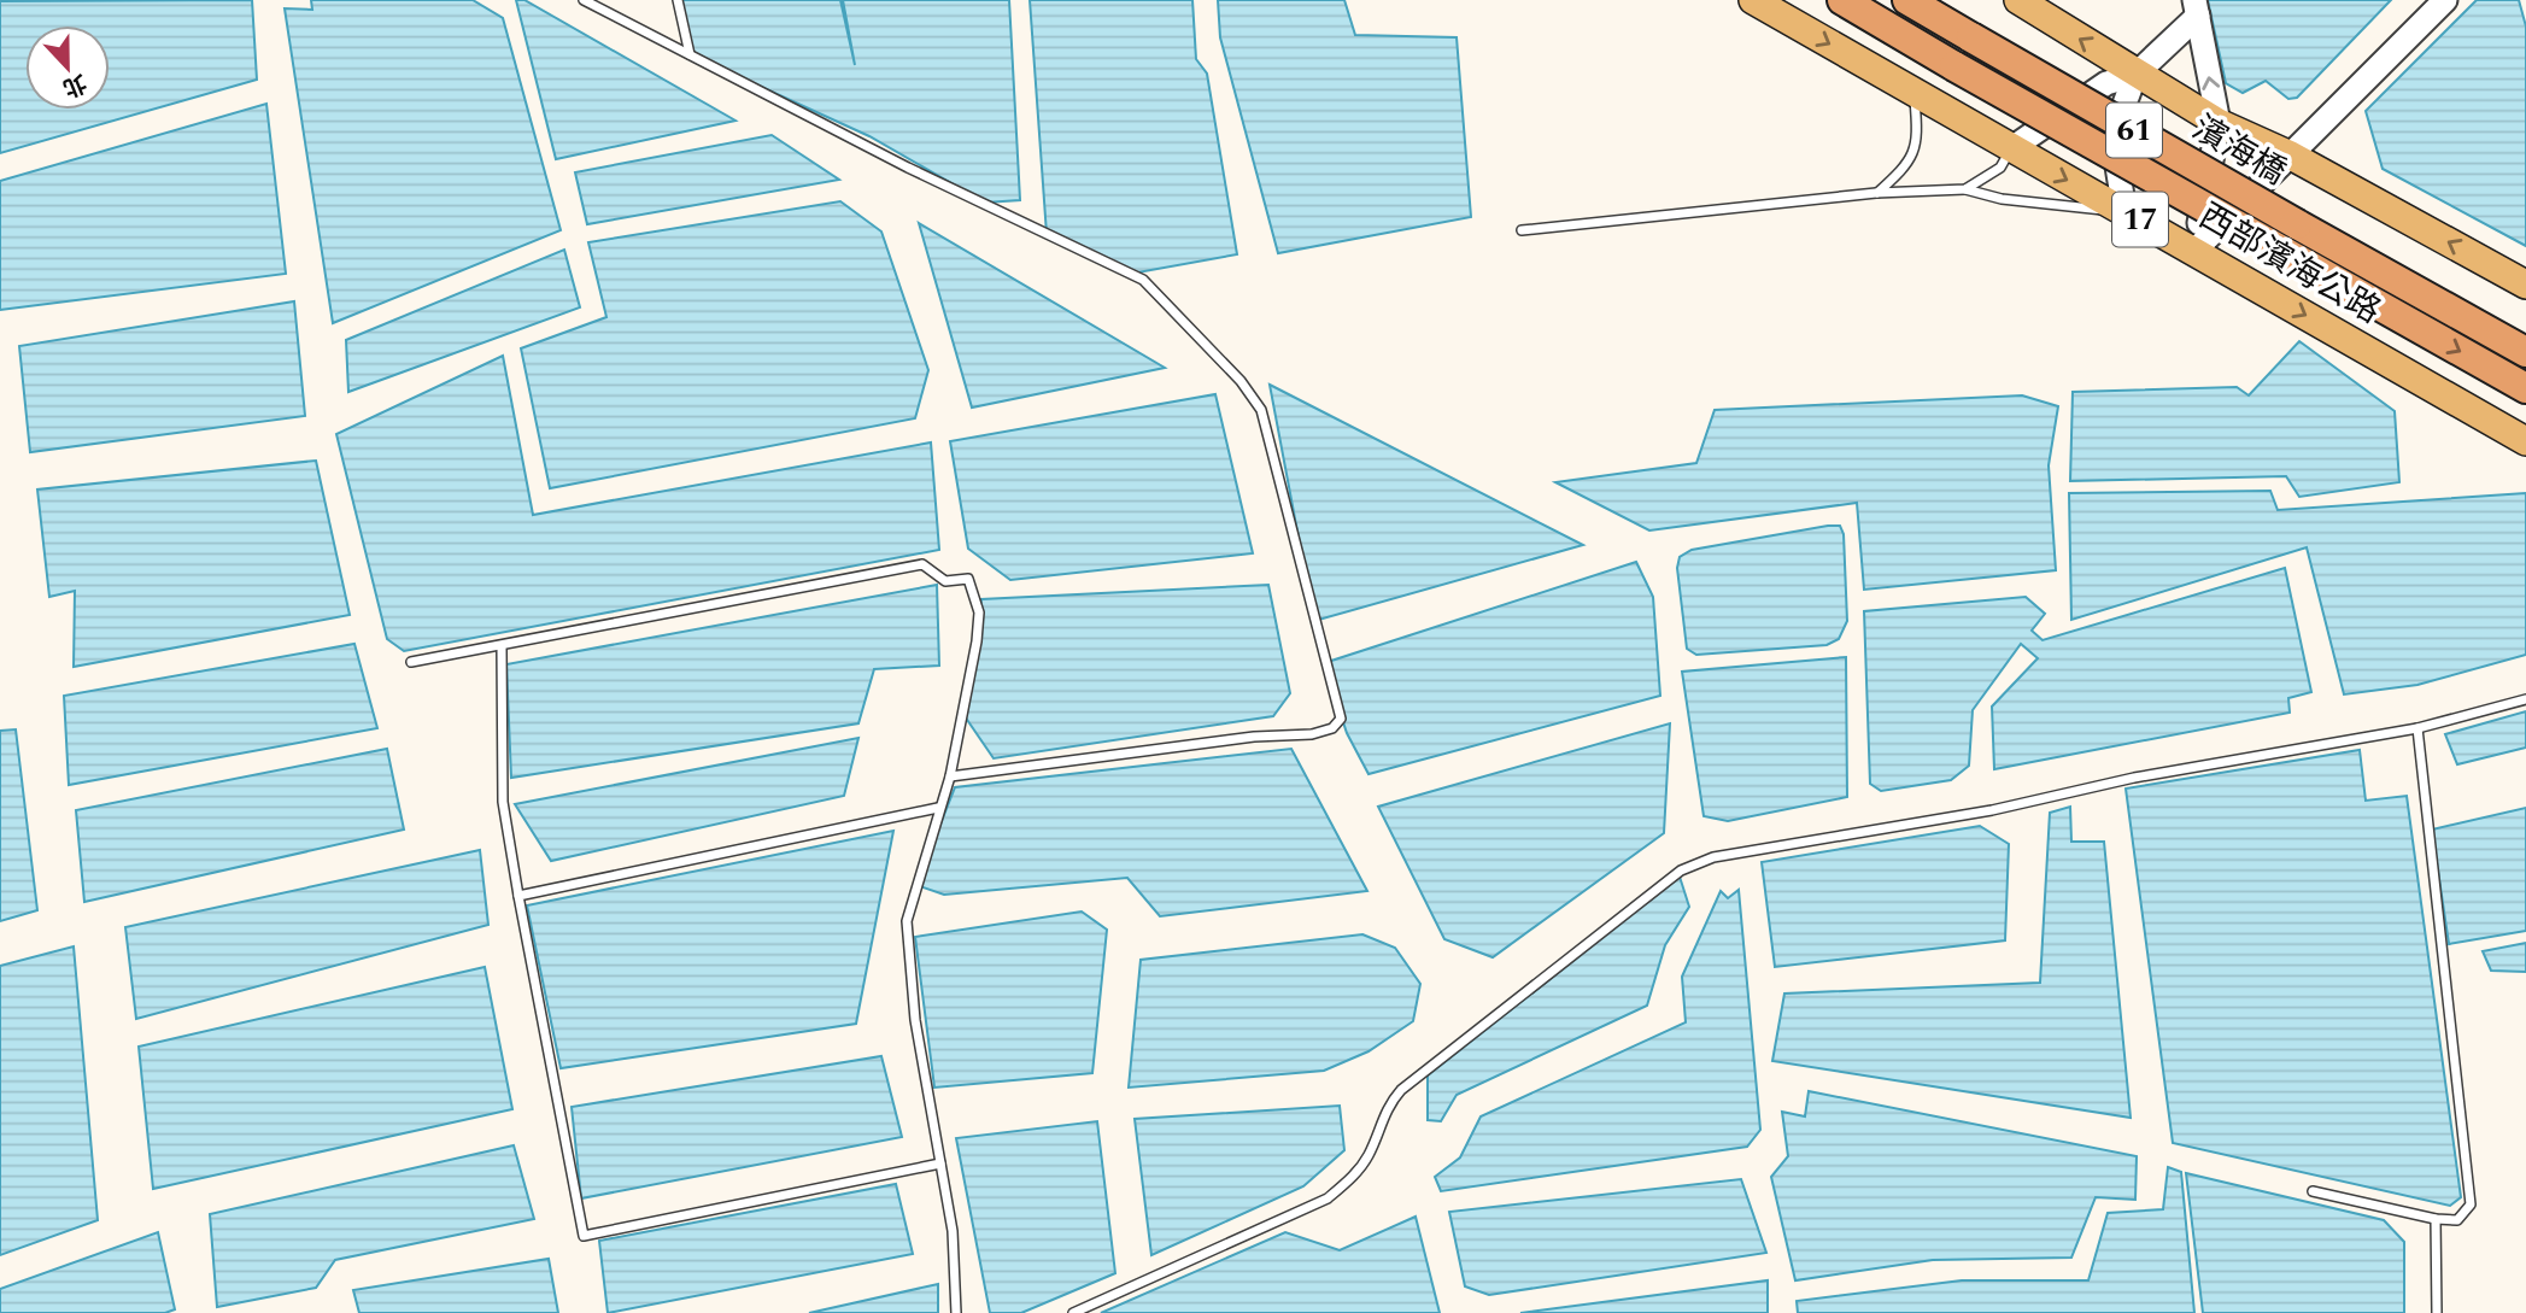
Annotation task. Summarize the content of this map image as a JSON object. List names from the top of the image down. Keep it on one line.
{"streets":{"highway":["61","濱海橋"],"main road":["17","西部濱海公路"]},"crossings":[["61","濱海橋"]],"north":"bottom"}
